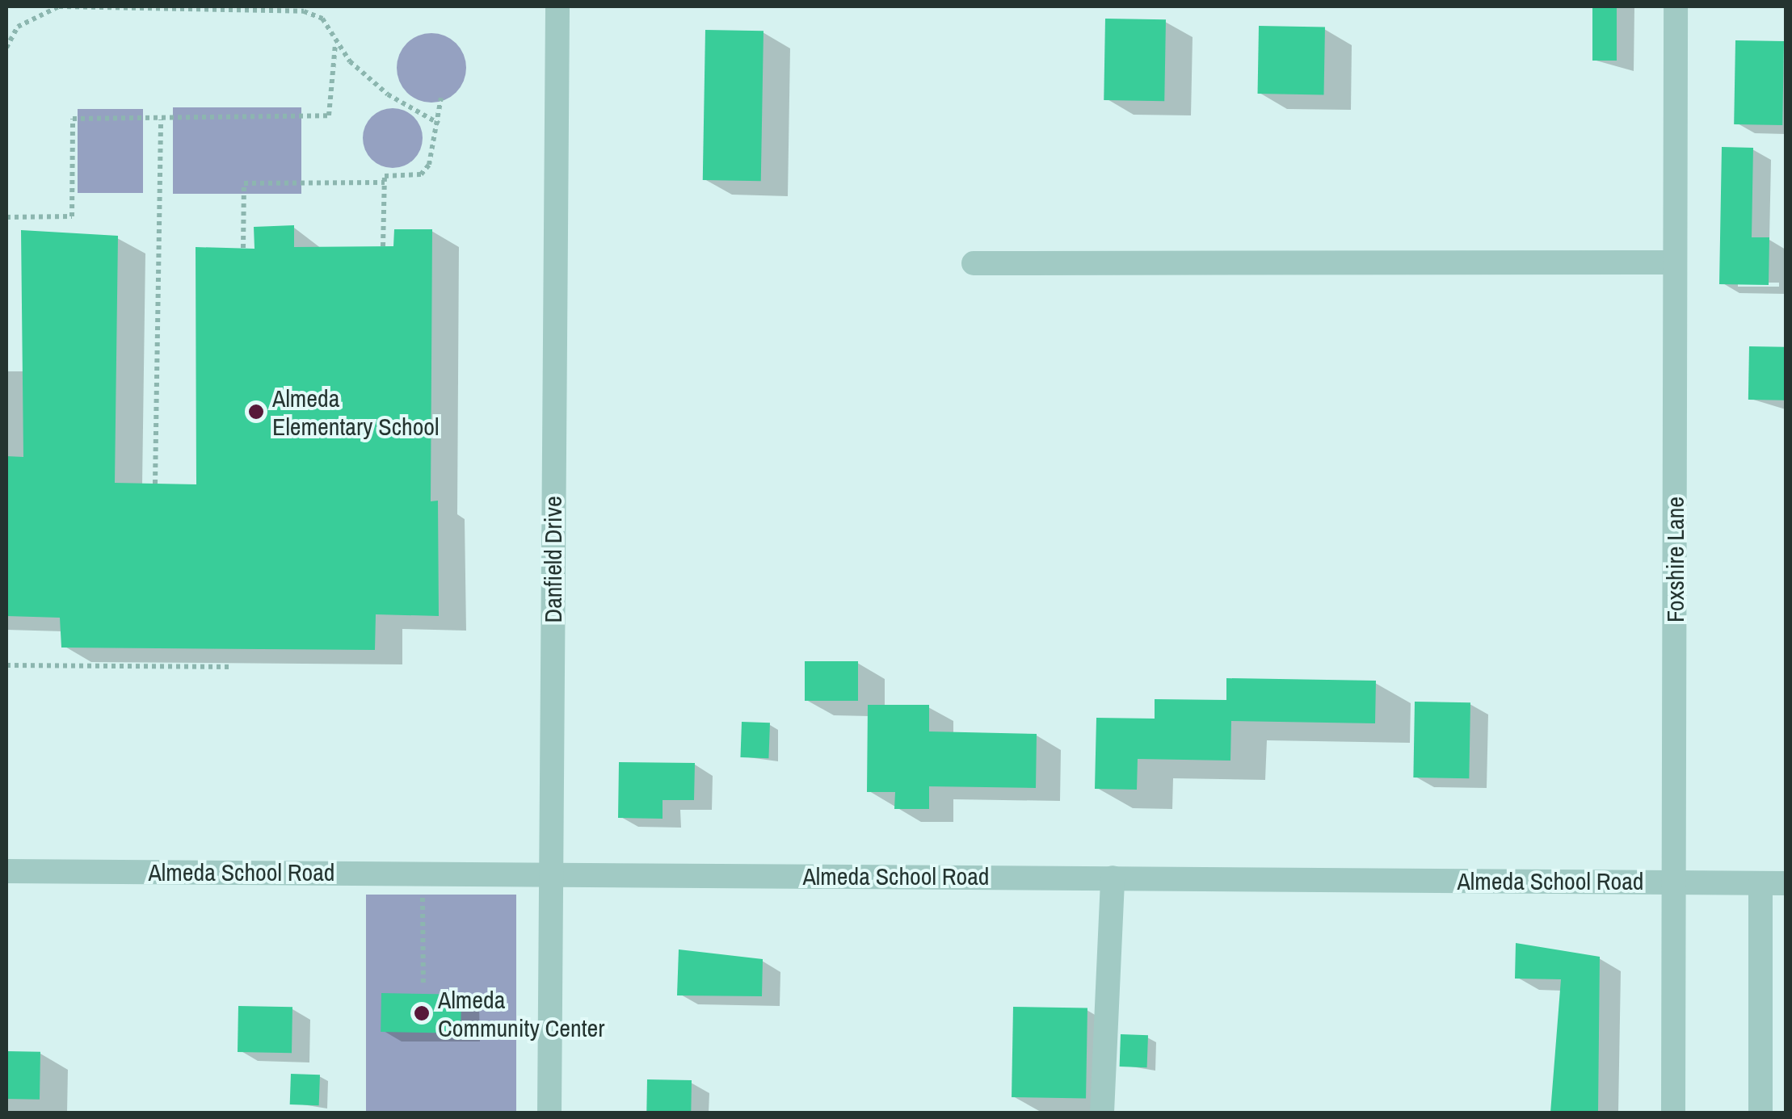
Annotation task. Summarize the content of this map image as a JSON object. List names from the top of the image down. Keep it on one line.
{"streets":{"street":["Danfield Drive","Foxshire Lane","Almeda School Road"]},"crossings":[["Danfield Drive","Almeda School Road"],["Foxshire Lane","Almeda School Road"]],"places":["Almeda Elementary School","Almeda Community Center"]}
